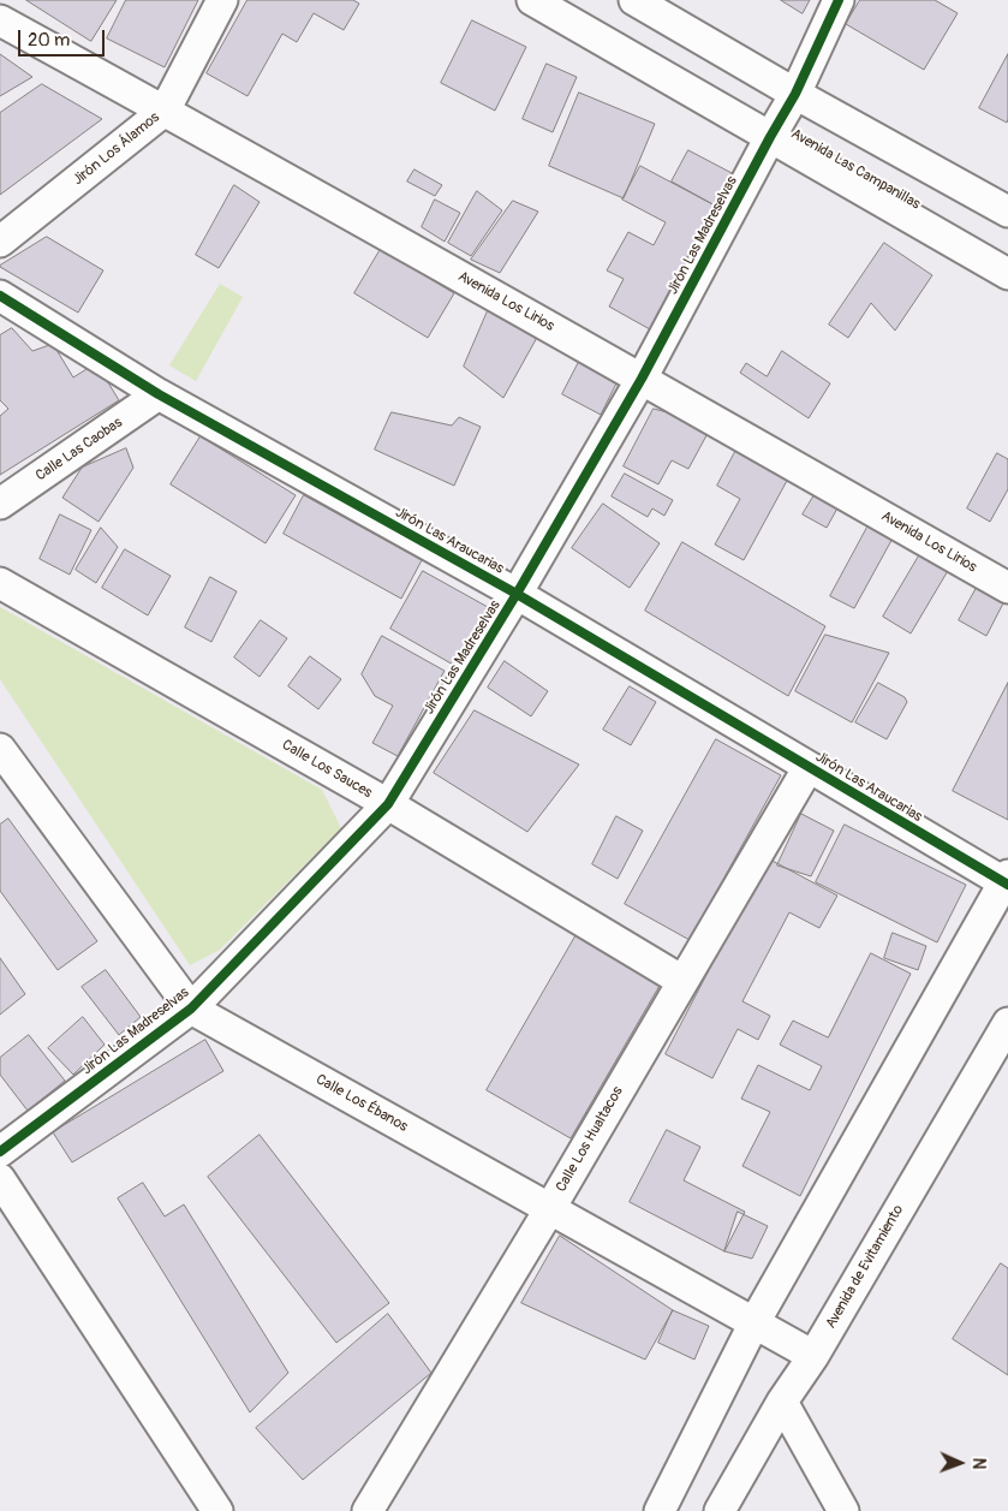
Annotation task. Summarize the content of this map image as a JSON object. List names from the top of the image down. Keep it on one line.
{"streets":{"street":["Jirón Los Álamos","Avenida Las Campanillas","Jirón Las Madreselvas","Avenida Los Lirios","Calle Las Caobas","Jirón Las Araucarias","Calle Los Sauces","Calle Los Ébanos","Calle Los Hualtacos","Avenida de Evitamiento"]},"crossings":[["Jirón Los Álamos","Avenida Los Lirios"],["Avenida Las Campanillas","Jirón Las Madreselvas"],["Jirón Las Madreselvas","Avenida Los Lirios"],["Jirón Las Madreselvas","Jirón Las Araucarias"],["Jirón Las Madreselvas","Calle Los Sauces"],["Jirón Las Madreselvas","Calle Los Ébanos"],["Calle Las Caobas","Jirón Las Araucarias"],["Jirón Las Araucarias","Calle Los Hualtacos"],["Calle Los Sauces","Calle Los Hualtacos"],["Calle Los Ébanos","Calle Los Hualtacos"],["Calle Los Ébanos","Avenida de Evitamiento"]],"scale_bar":"20 m","north":"right"}
